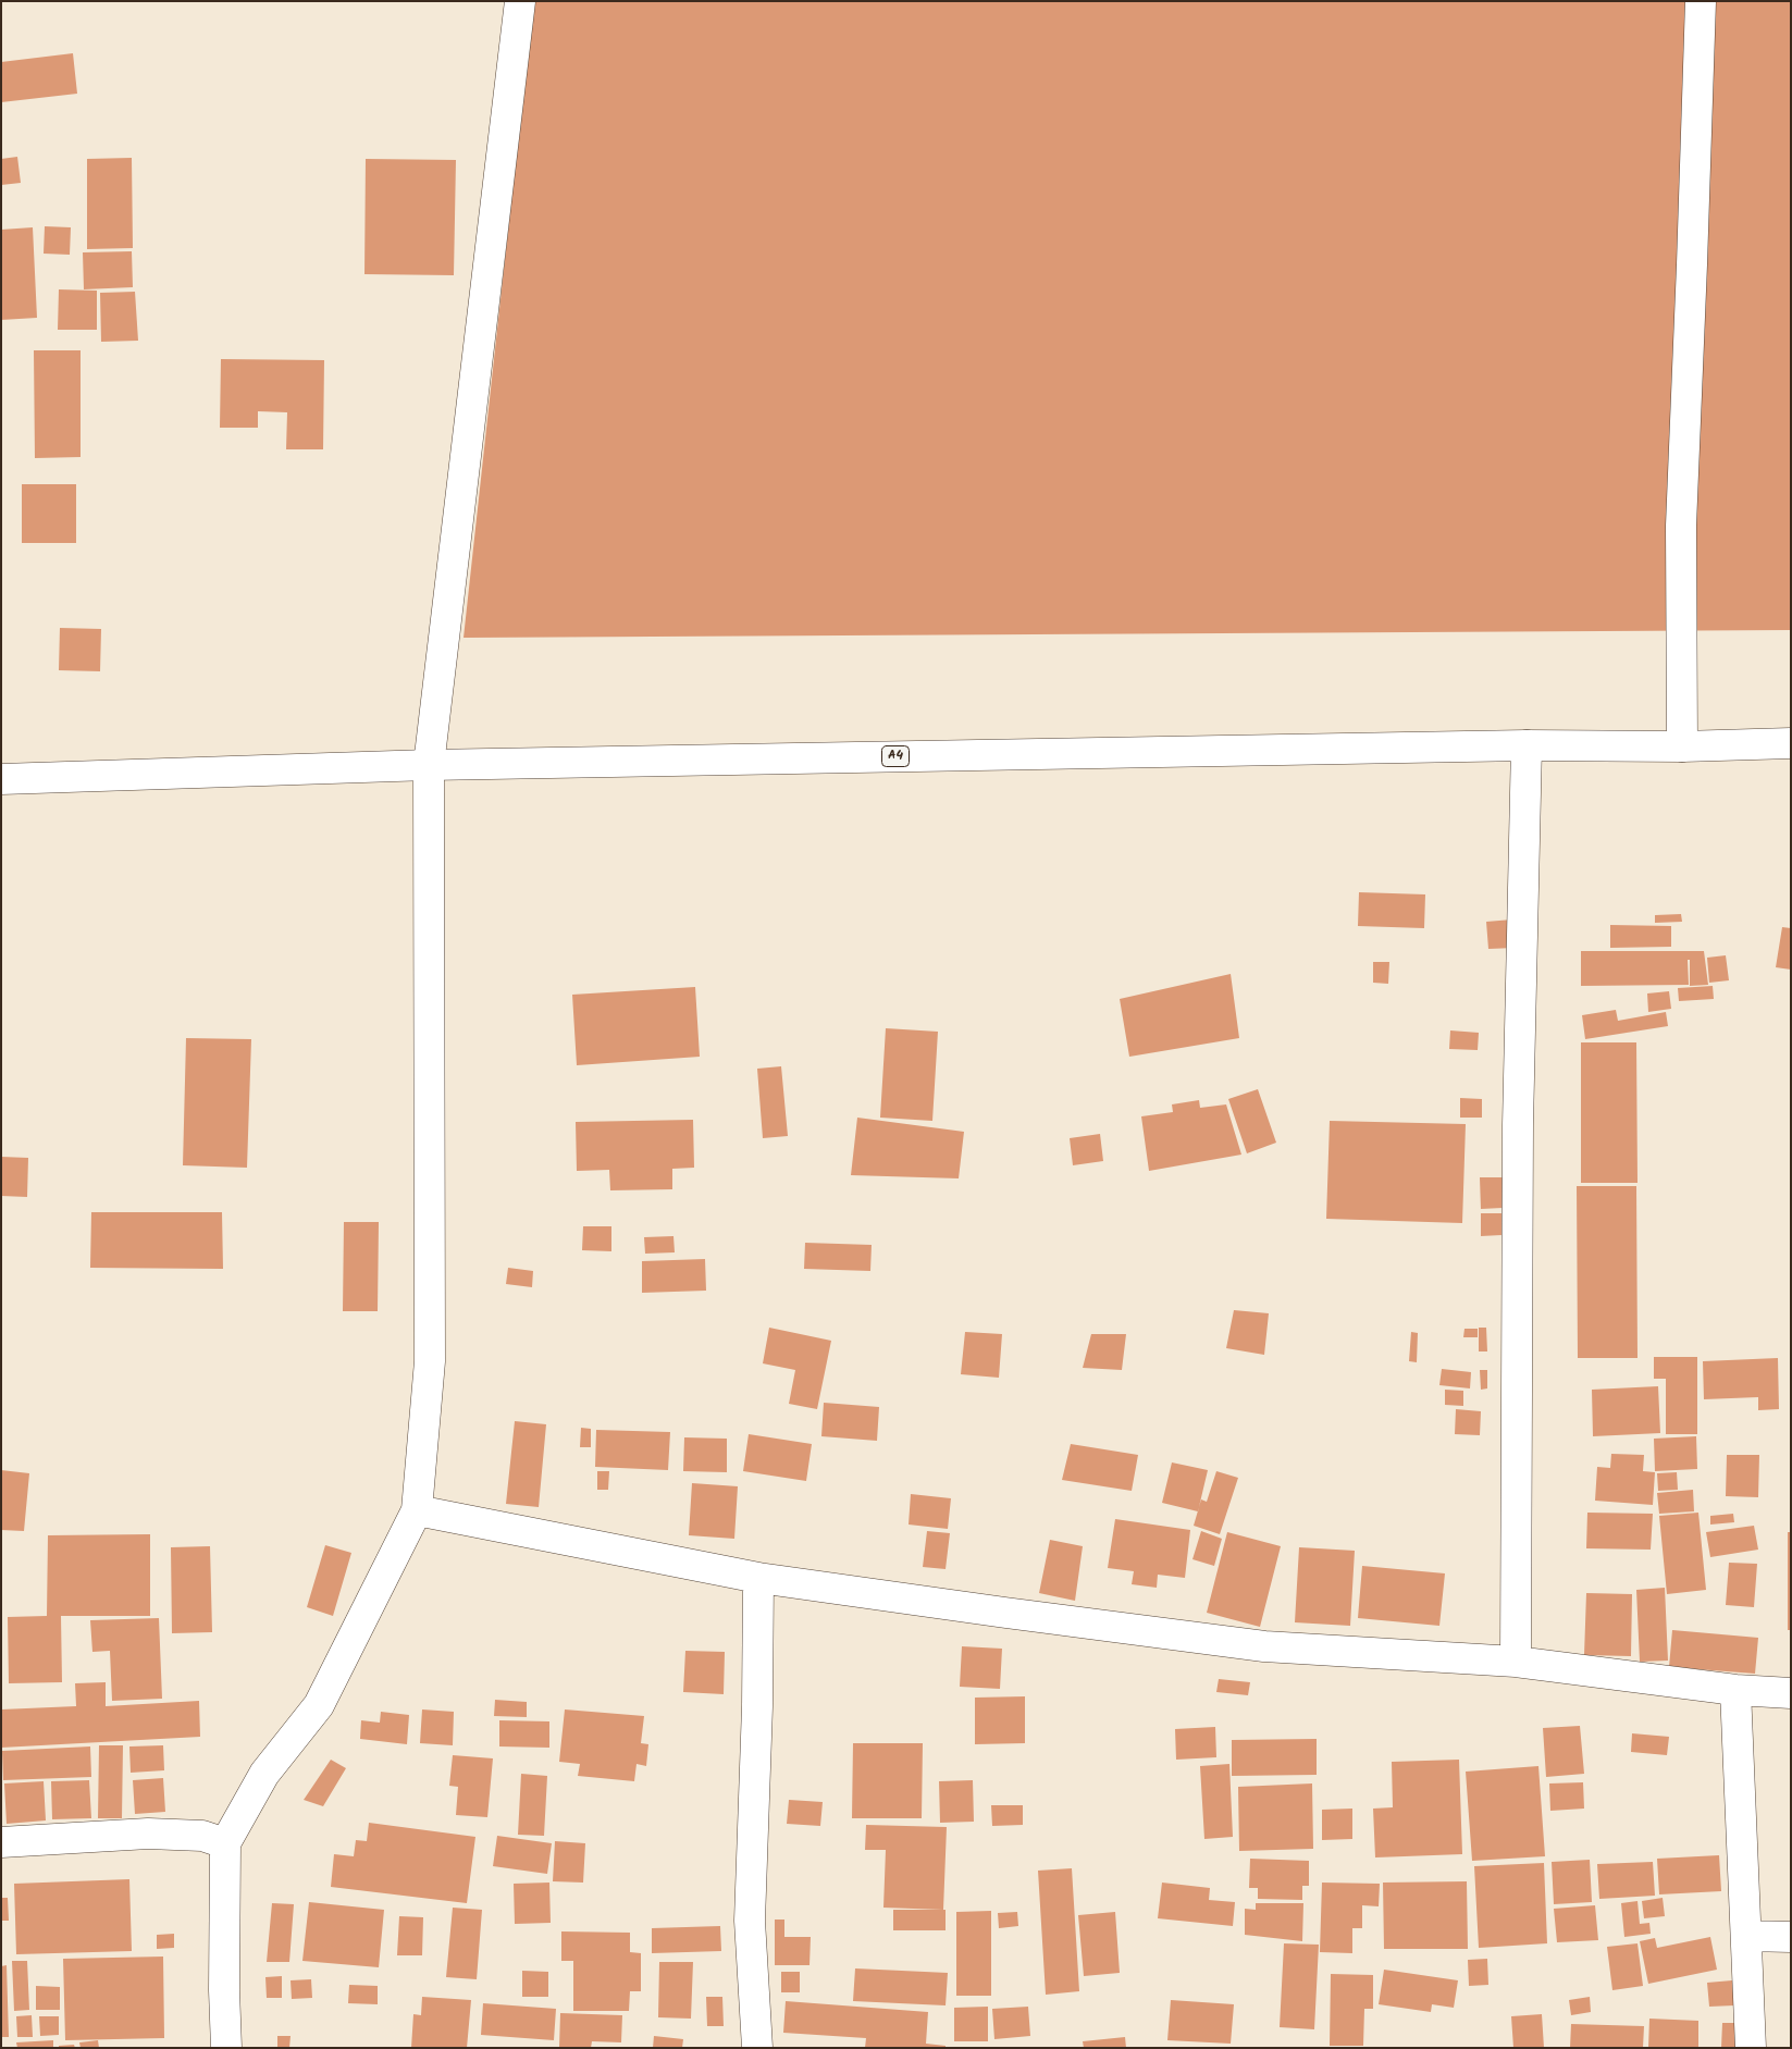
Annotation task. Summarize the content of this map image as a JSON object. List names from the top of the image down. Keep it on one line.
{"streets":{"main road":["A4"]}}
